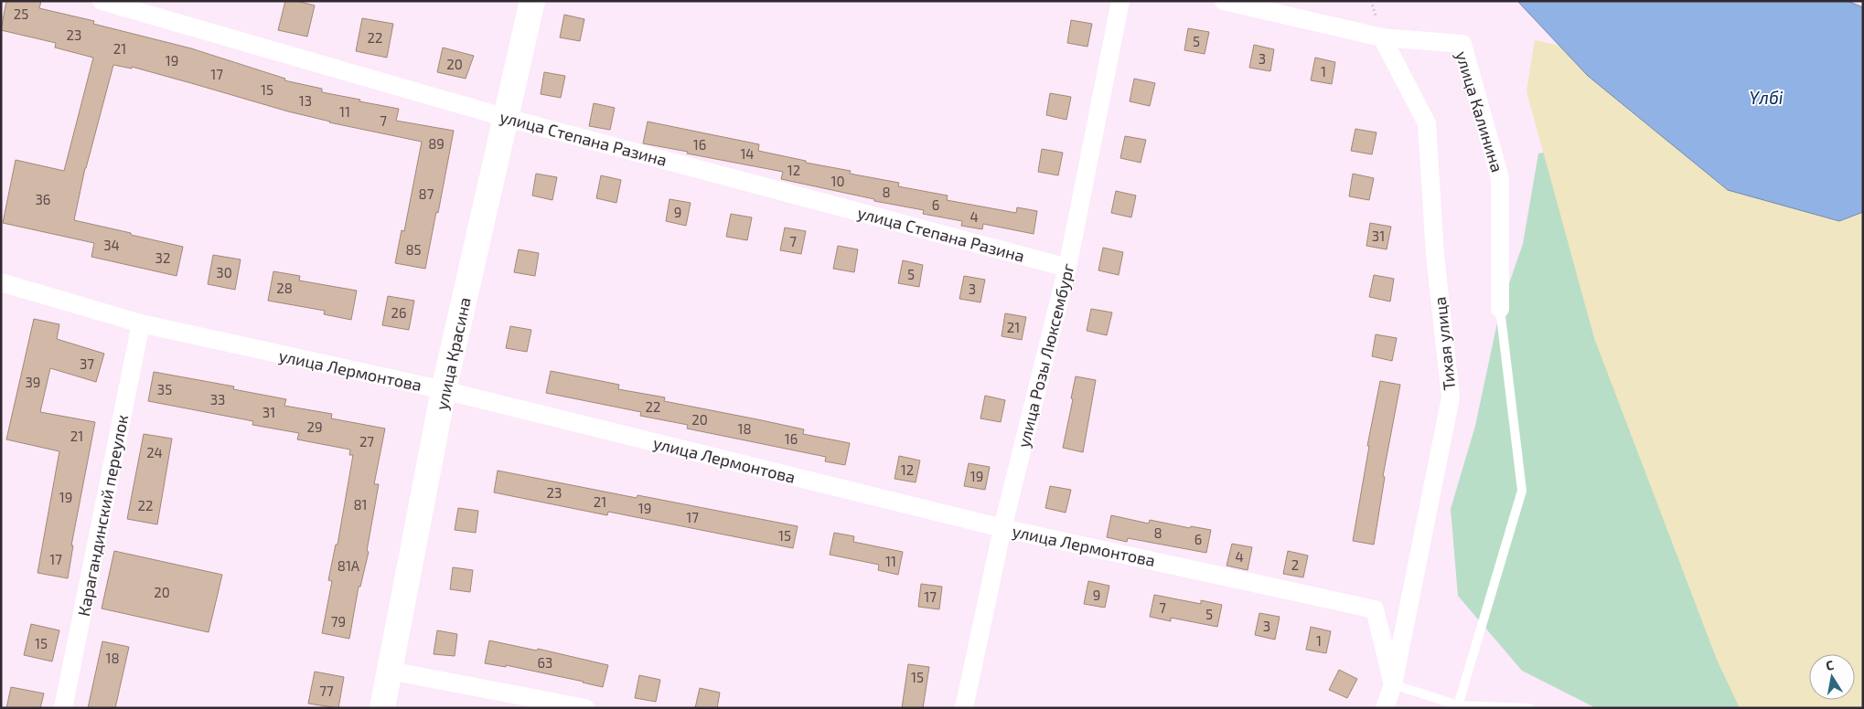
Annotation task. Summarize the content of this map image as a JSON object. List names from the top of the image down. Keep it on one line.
{"streets":{"street":["улица Калинина","улица Степана Разина","Тихая улица","улица Красина","улица Розы Люксембург","улица Лермонтова","Карагандинский переулок"]},"crossings":[["улица Калинина","Тихая улица"],["улица Степана Разина","улица Красина"],["улица Степана Разина","улица Розы Люксембург"],["Тихая улица","улица Лермонтова"],["улица Красина","улица Лермонтова"],["улица Розы Люксембург","улица Лермонтова"],["улица Лермонтова","Карагандинский переулок"]],"water":["Үлбі"],"house_numbers":["25","23","22","5","21","3","19","20","1","17","15","13","11","7","89","16","14","12","10","8","87","36","6","9","4","31","7","34","85","32","30","5","28","3","26","21","37","39","35","33","22","31","20","29","18","21","16","27","24","12","19","23","19","21","81","22","19","17","8","15","6","4","17","11","2","81А","20","9","17","7","5","79","3","1","15","18","63","15","77"],"north":"top"}
